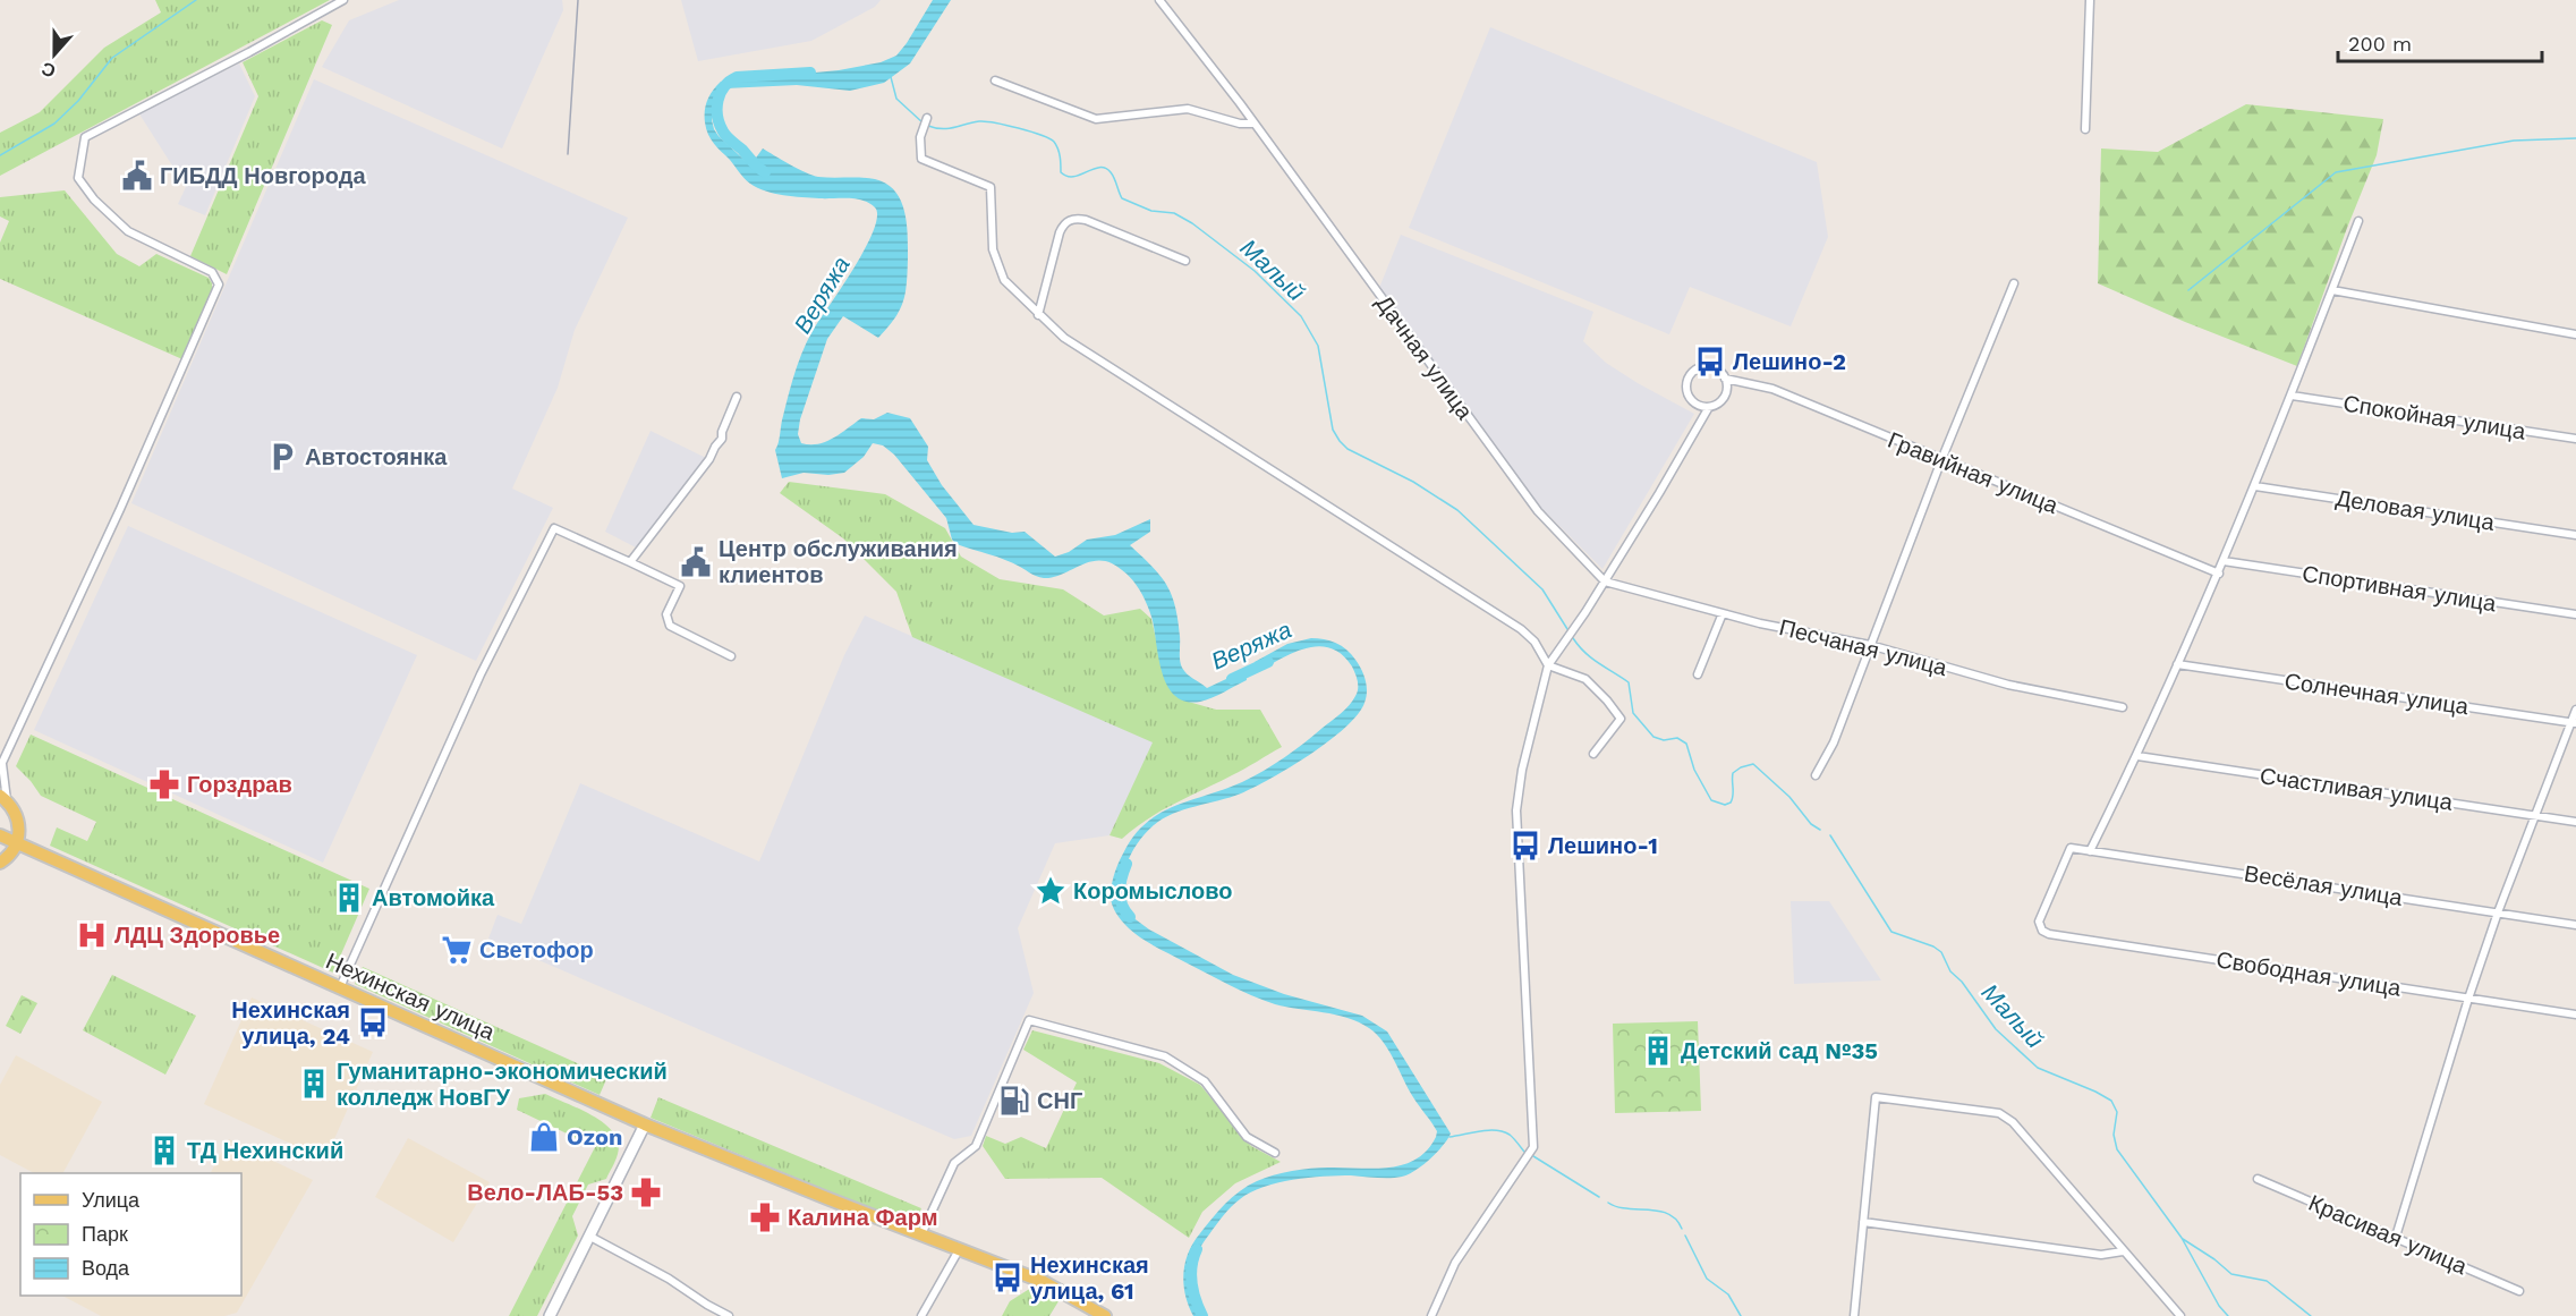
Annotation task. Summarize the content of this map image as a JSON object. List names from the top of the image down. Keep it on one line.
{"streets":{"main road":["Нехинская улица"],"street":["Дачная улица","Спокойная улица","Гравийная улица","Деловая улица","Спортивная улица","Песчаная улица","Солнечная улица","Счастливая улица","Весёлая улица","Свободная улица","Красивая улица"]},"crossings":[["Дачная улица","Песчаная улица"],["Весёлая улица","Свободная улица"]],"water":["Малый","Веряжа"],"places":{"public building":["ГИБДД Новгорода","Центр обслуживания клиентов"],"bus stop":["Лешино-2","Лешино-1","Нехинская улица, 24","Нехинская улица, 61"],"parking":["Автостоянка"],"pharmacy":["Горздрав","Вело-ЛАБ-53","Калина Фарм"],"place":["Коромыслово"],"building":["Автомойка","Детский сад №35","Гуманитарно-экономический колледж НовГУ","ТД Нехинский"],"hospital":["ЛДЦ Здоровье"],"supermarket":["Светофор"],"fuel station":["СНГ"],"shop":["Ozon"]},"legend":["Улица","Парк","Вода"],"scale_bar":"200 m","north":"bottom"}
